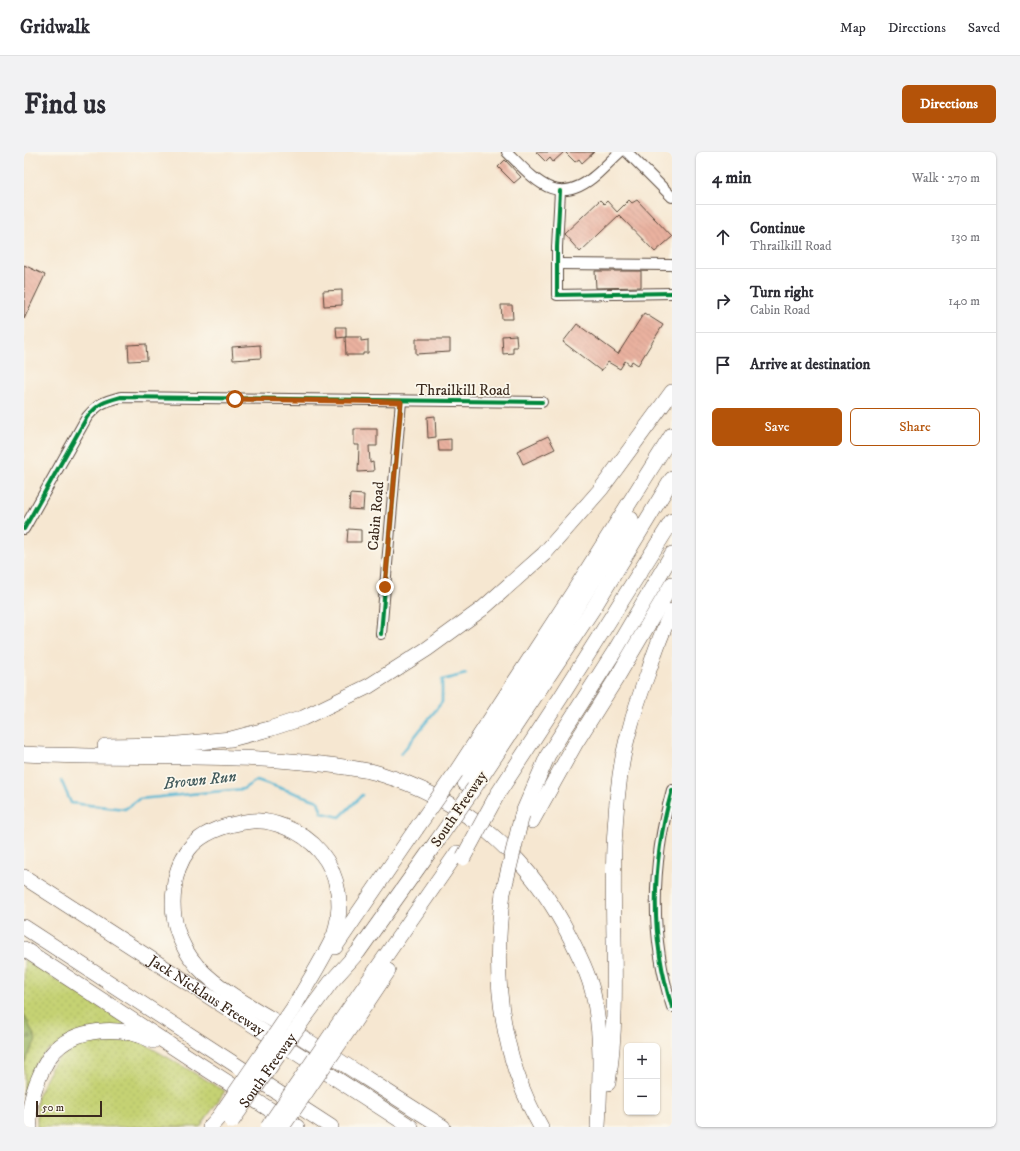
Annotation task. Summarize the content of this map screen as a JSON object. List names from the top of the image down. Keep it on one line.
{"streets":{"highway":["South Freeway","Jack Nicklaus Freeway"],"street":["Thrailkill Road","Cabin Road"]},"crossings":[["Thrailkill Road","Cabin Road"]],"water":["Brown Run"],"scale_bar":"50 m","page":{"header":"Gridwalk","nav":["Map","Directions","Saved"],"buttons":["Directions",["Save","Share"]],"title":"Find us","heading":["4 min","Walk · 270 m"],"list":[["Continue","Thrailkill Road","130 m"],["Turn right","Cabin Road","140 m"],"Arrive at destination"],"map_buttons":["+","−"],"scale":"50 m"}}
